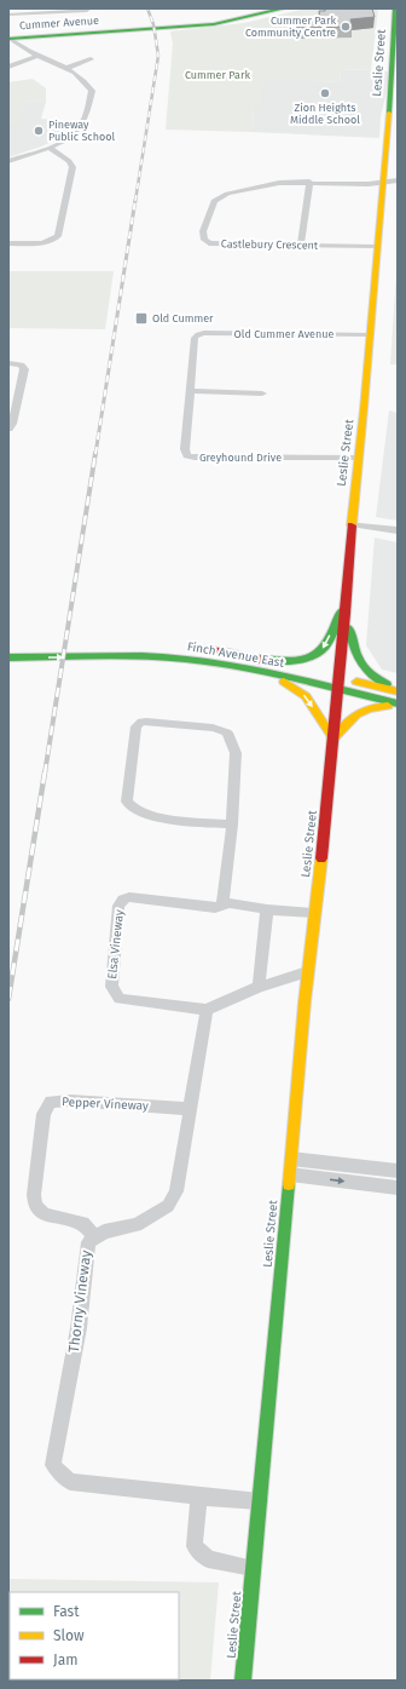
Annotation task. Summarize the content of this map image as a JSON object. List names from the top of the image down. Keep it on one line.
{"streets":{"main road":["Cummer Avenue","Leslie Street","Finch Avenue East"],"street":["Castlebury Crescent","Old Cummer Avenue","Greyhound Drive","Elsa Vineway","Pepper Vineway","Thorny Vineway"]},"crossings":[["Leslie Street","Castlebury Crescent"],["Leslie Street","Old Cummer Avenue"],["Leslie Street","Greyhound Drive"],["Leslie Street","Finch Avenue East"],["Leslie Street","Elsa Vineway"],["Leslie Street","Thorny Vineway"],["Old Cummer Avenue","Greyhound Drive"],["Elsa Vineway","Thorny Vineway"],["Pepper Vineway","Thorny Vineway"]],"parks":["Cummer Park"],"places":{"other":["Cummer Park Community Centre","Zion Heights Middle School","Pineway Public School"],"transit":["Old Cummer"]},"legend":["Fast","Slow","Jam"]}
